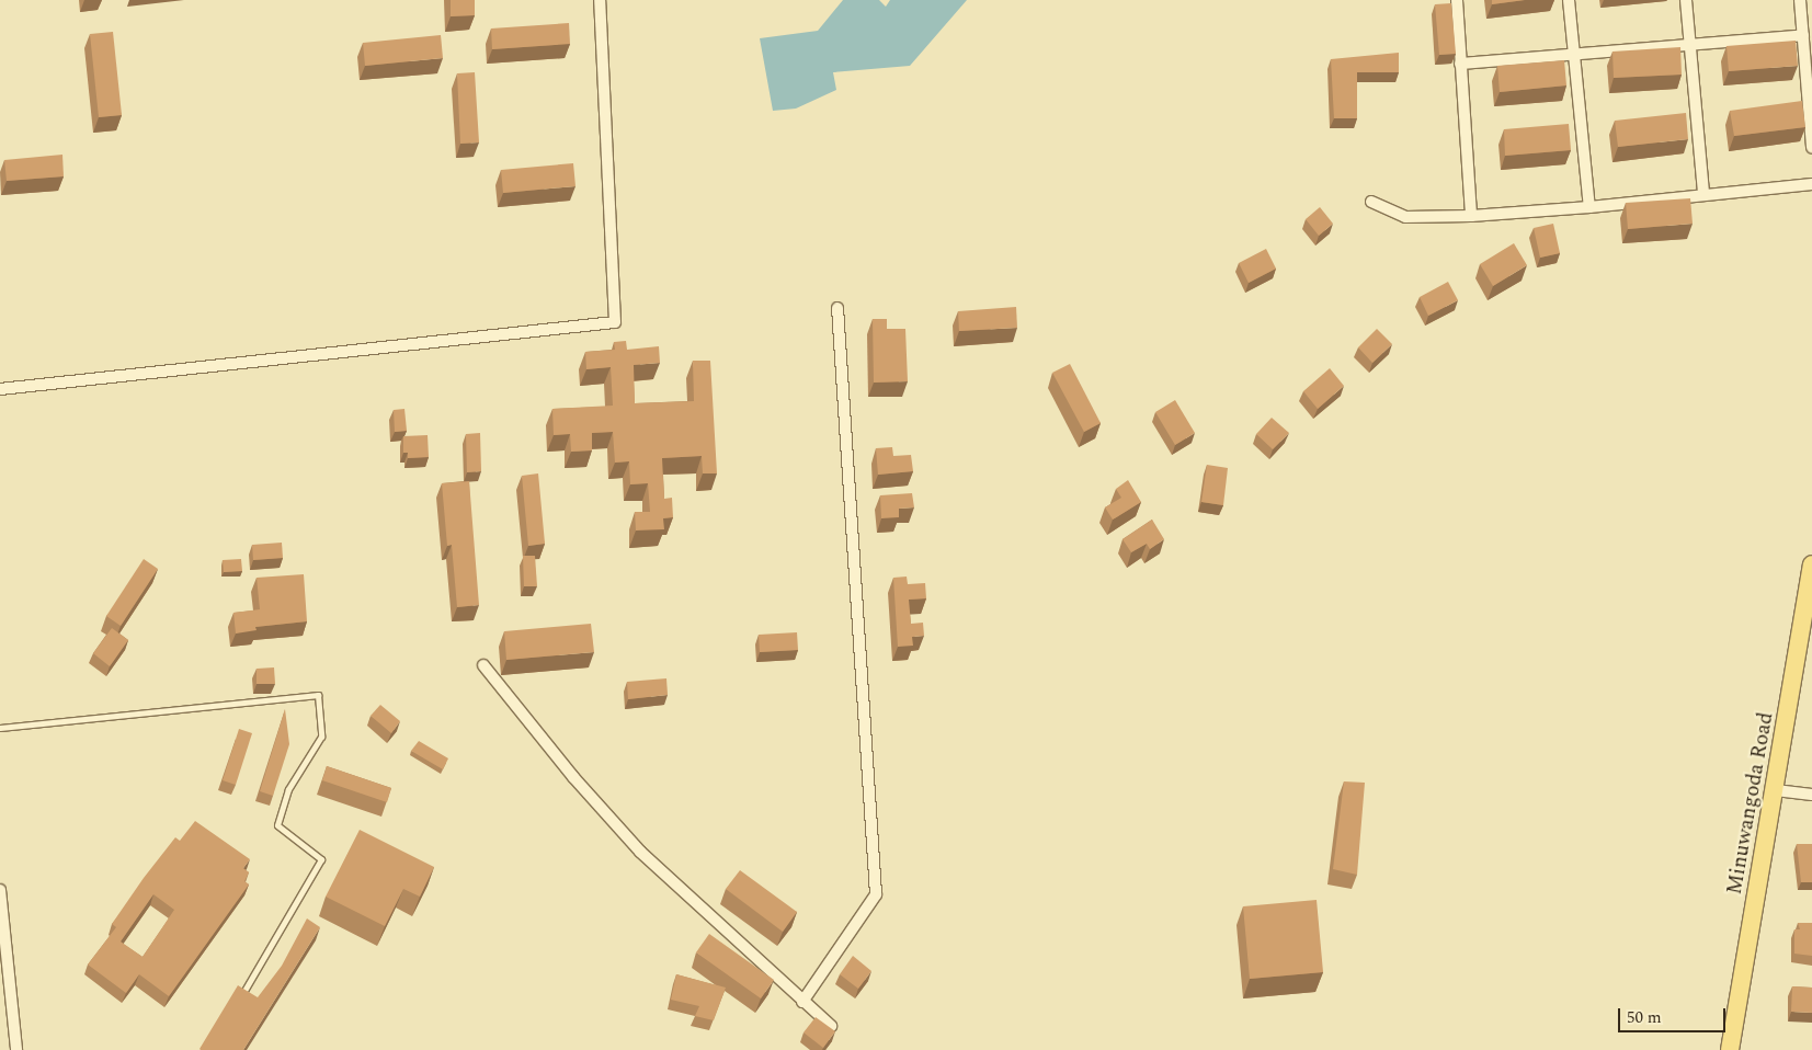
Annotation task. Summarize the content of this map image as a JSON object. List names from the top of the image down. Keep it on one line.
{"streets":{"main road":["Minuwangoda Road"]},"scale_bar":"50 m"}
